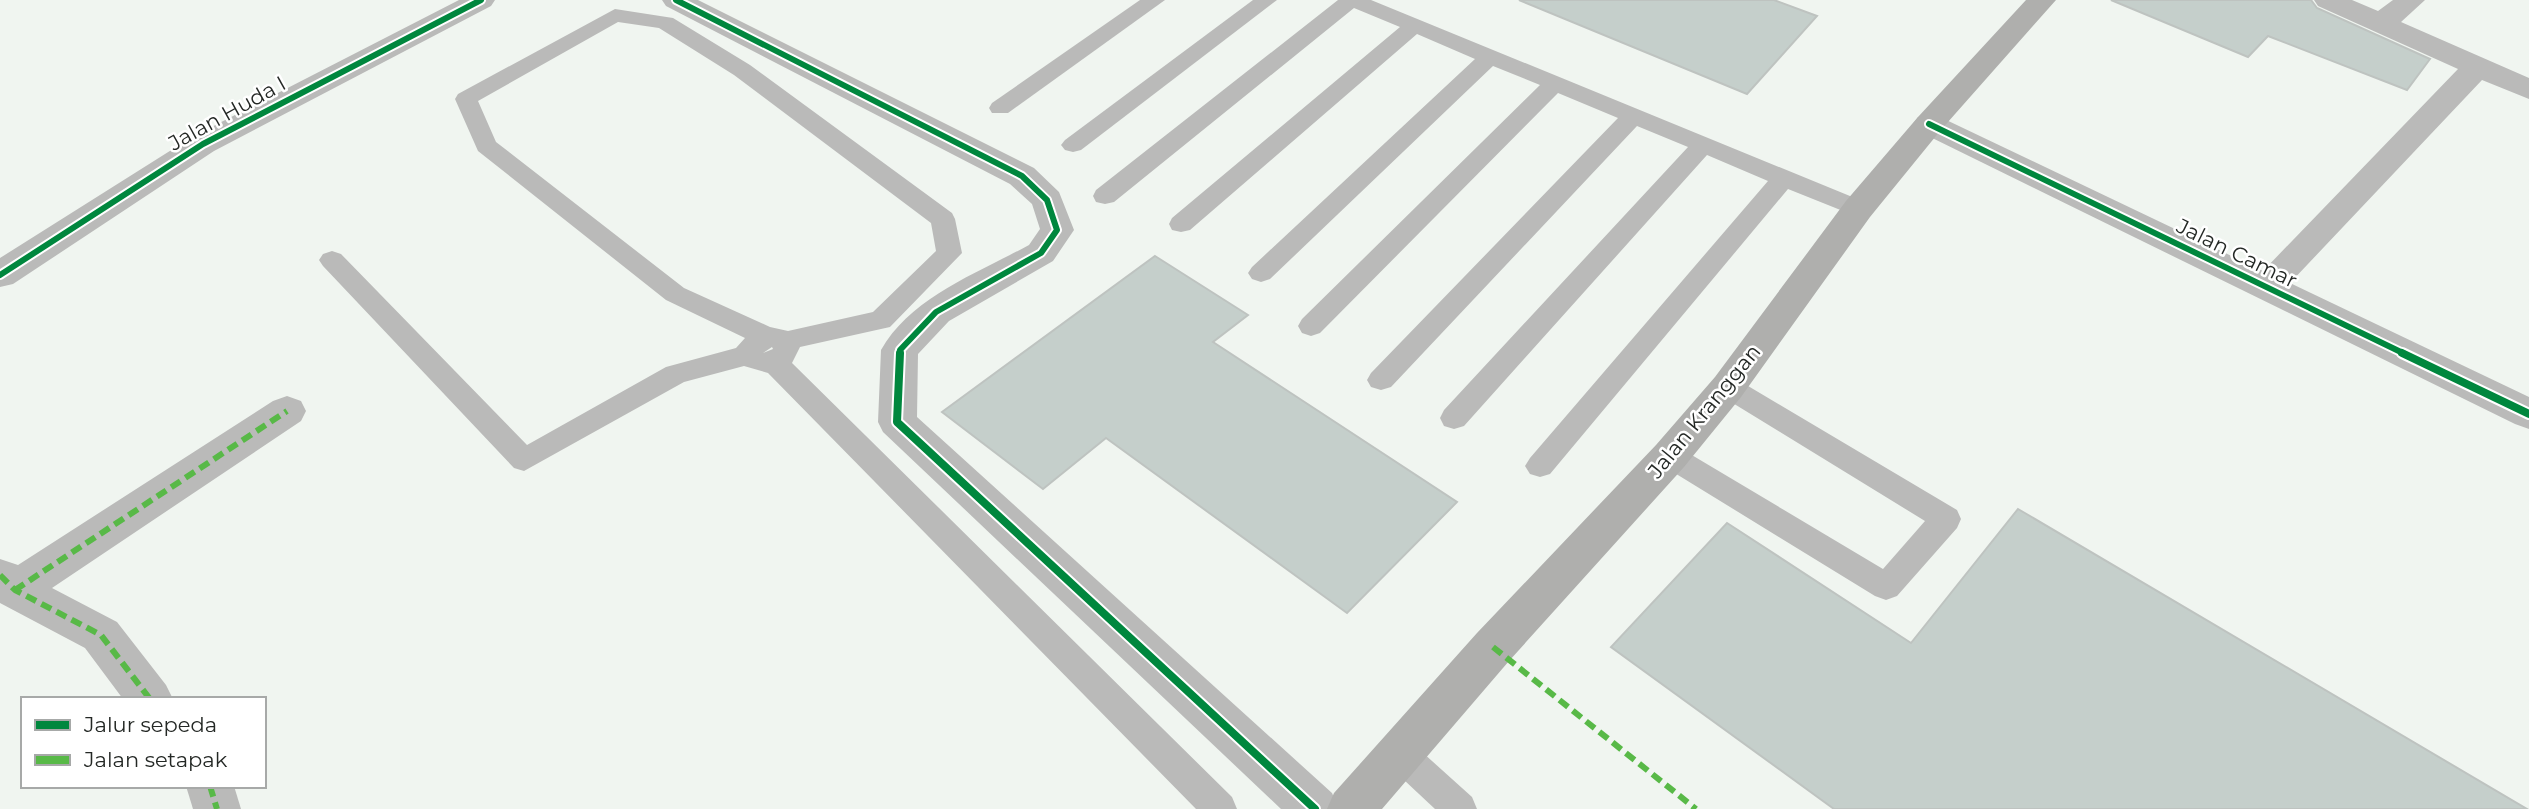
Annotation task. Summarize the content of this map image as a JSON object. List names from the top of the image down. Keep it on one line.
{"streets":{"main road":["Jalan Kranggan"],"street":["Jalan Huda I","Jalan Camar"]},"crossings":[["Jalan Camar","Jalan Kranggan"]],"legend":["Jalur sepeda","Jalan setapak"]}
